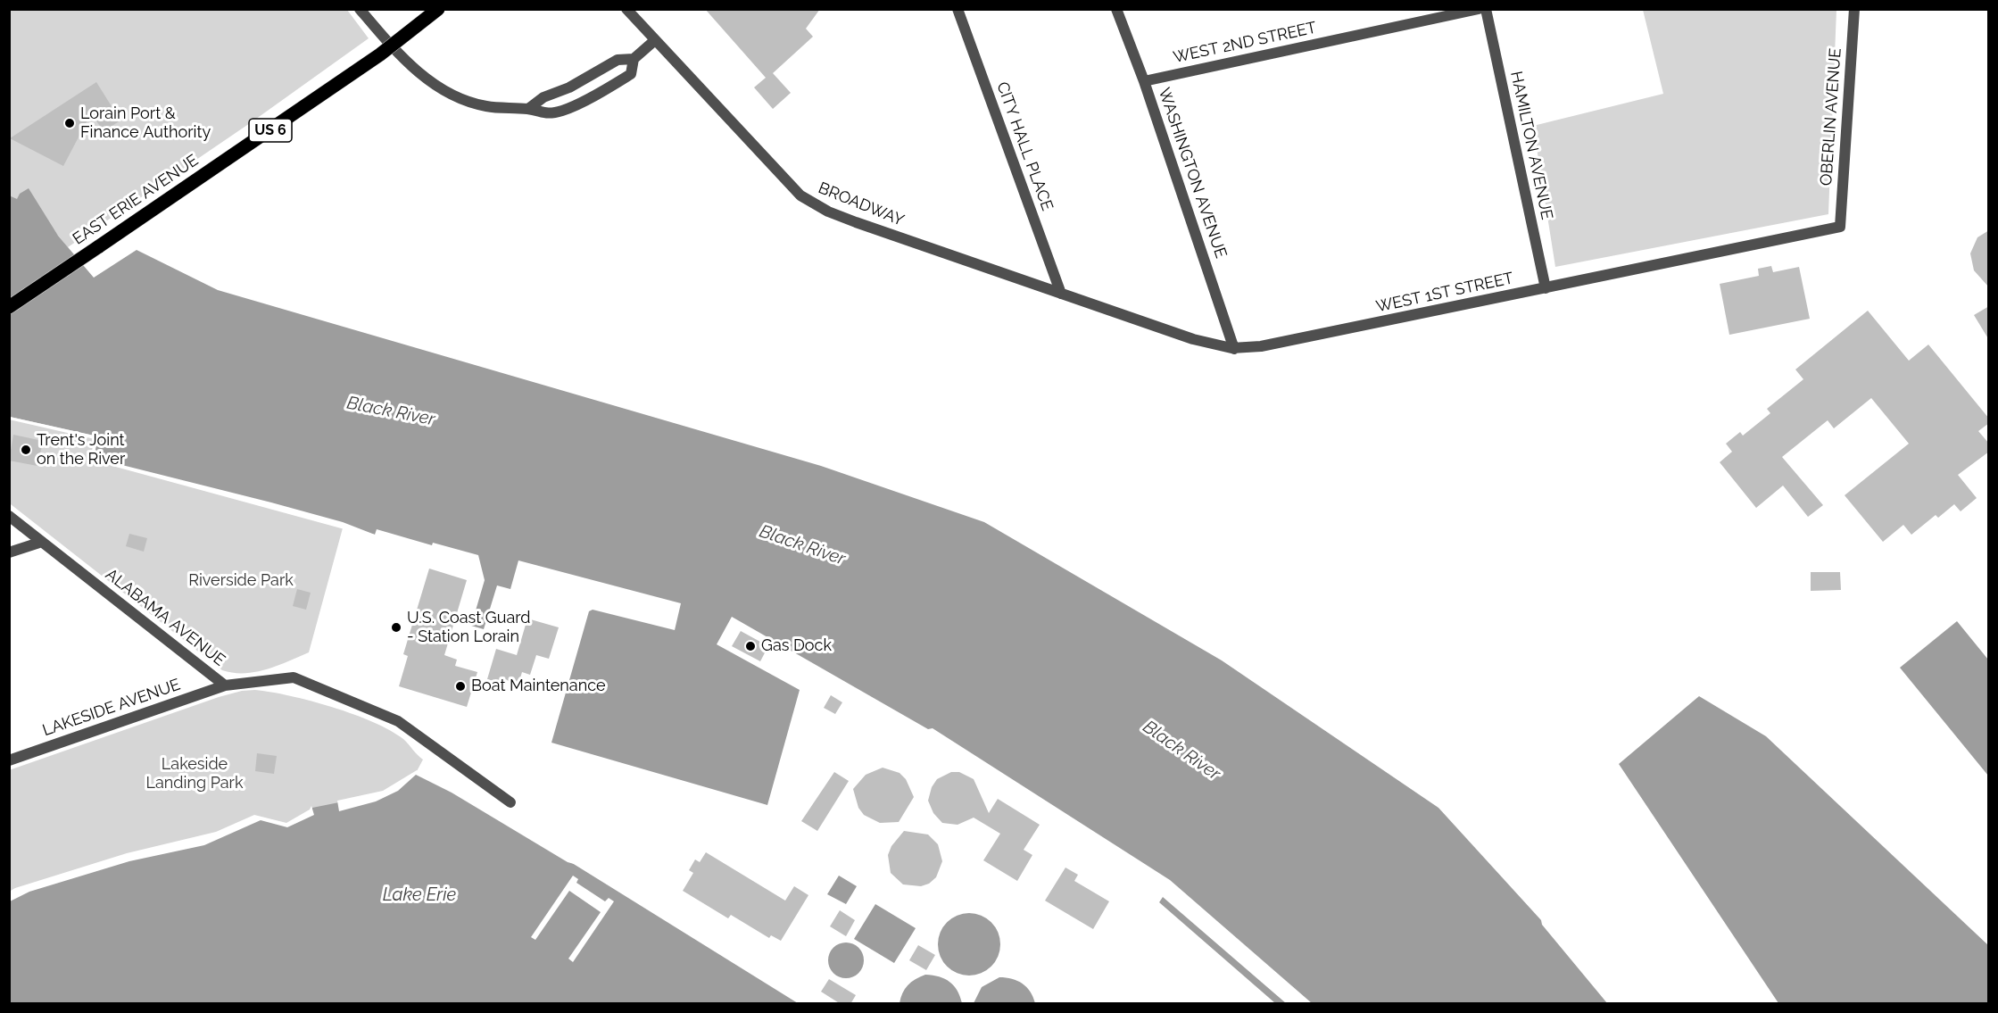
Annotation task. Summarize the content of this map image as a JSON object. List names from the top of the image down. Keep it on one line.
{"streets":{"main road":["US 6","EAST ERIE AVENUE"],"street":["WEST 2ND STREET","OBERLIN AVENUE","HAMILTON AVENUE","CITY HALL PLACE","WASHINGTON AVENUE","BROADWAY","WEST 1ST STREET","ALABAMA AVENUE","LAKESIDE AVENUE"]},"crossings":[["WEST 2ND STREET","WASHINGTON AVENUE"],["OBERLIN AVENUE","WEST 1ST STREET"],["HAMILTON AVENUE","WEST 1ST STREET"],["CITY HALL PLACE","BROADWAY"],["CITY HALL PLACE","WEST 1ST STREET"],["WASHINGTON AVENUE","WEST 1ST STREET"],["BROADWAY","WEST 1ST STREET"],["ALABAMA AVENUE","LAKESIDE AVENUE"]],"water":["Black River","Lake Erie"],"parks":["Riverside Park","Lakeside Landing Park"],"places":["Lorain Port & Finance Authority","Trent's Joint on the River","U.S. Coast Guard - Station Lorain","Gas Dock","Boat Maintenance"]}
